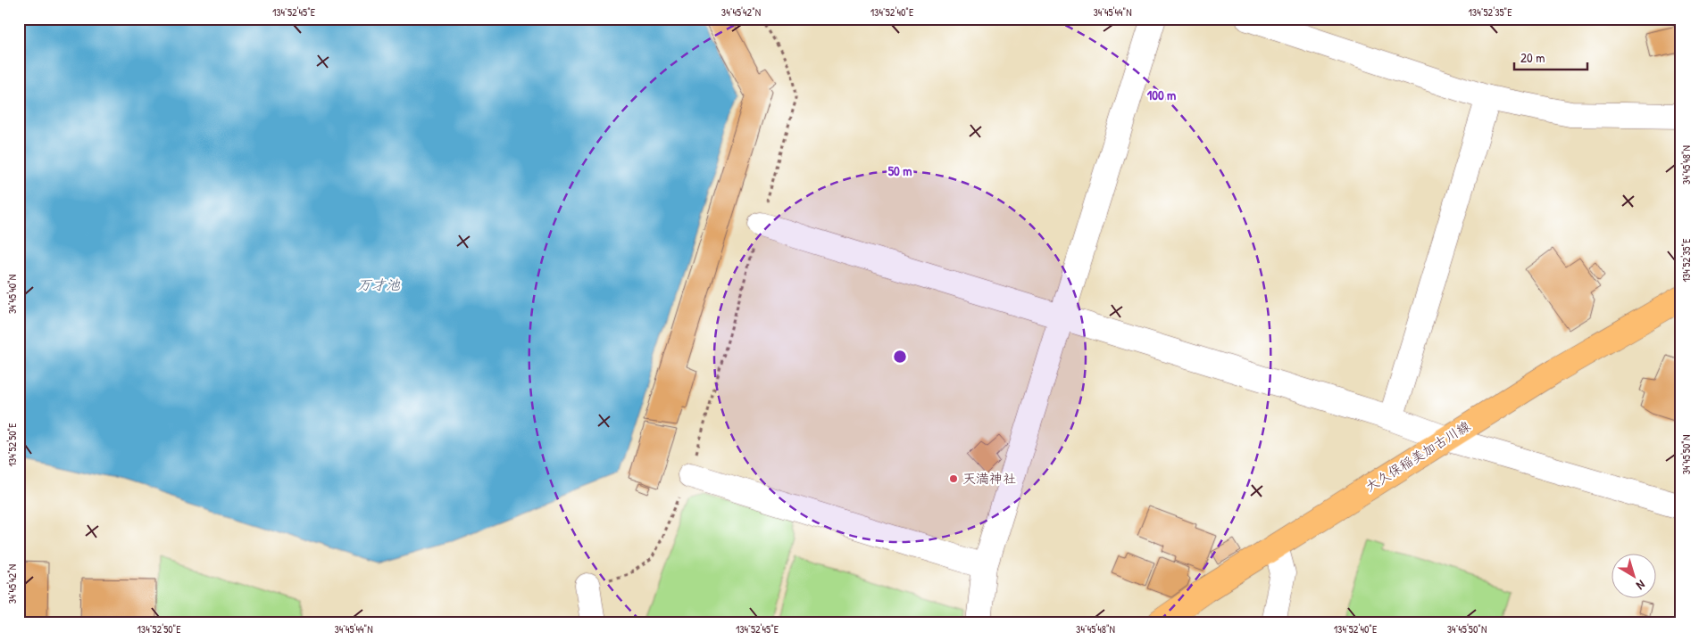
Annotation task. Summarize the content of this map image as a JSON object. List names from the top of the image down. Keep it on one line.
{"streets":{"main road":["大久保稲美加古川線"]},"water":["万才池"],"places":["天満神社"],"scale_bar":"20 m","north":"bottom right","coordinates":["134°52'45\"E","34°45'42\"N","134°52'40\"E","34°45'44\"N","134°52'35\"E","34°45'48\"N","34°45'40\"N","134°52'50\"E","34°45'50\"N"],"rings":["100 m","50 m"]}
